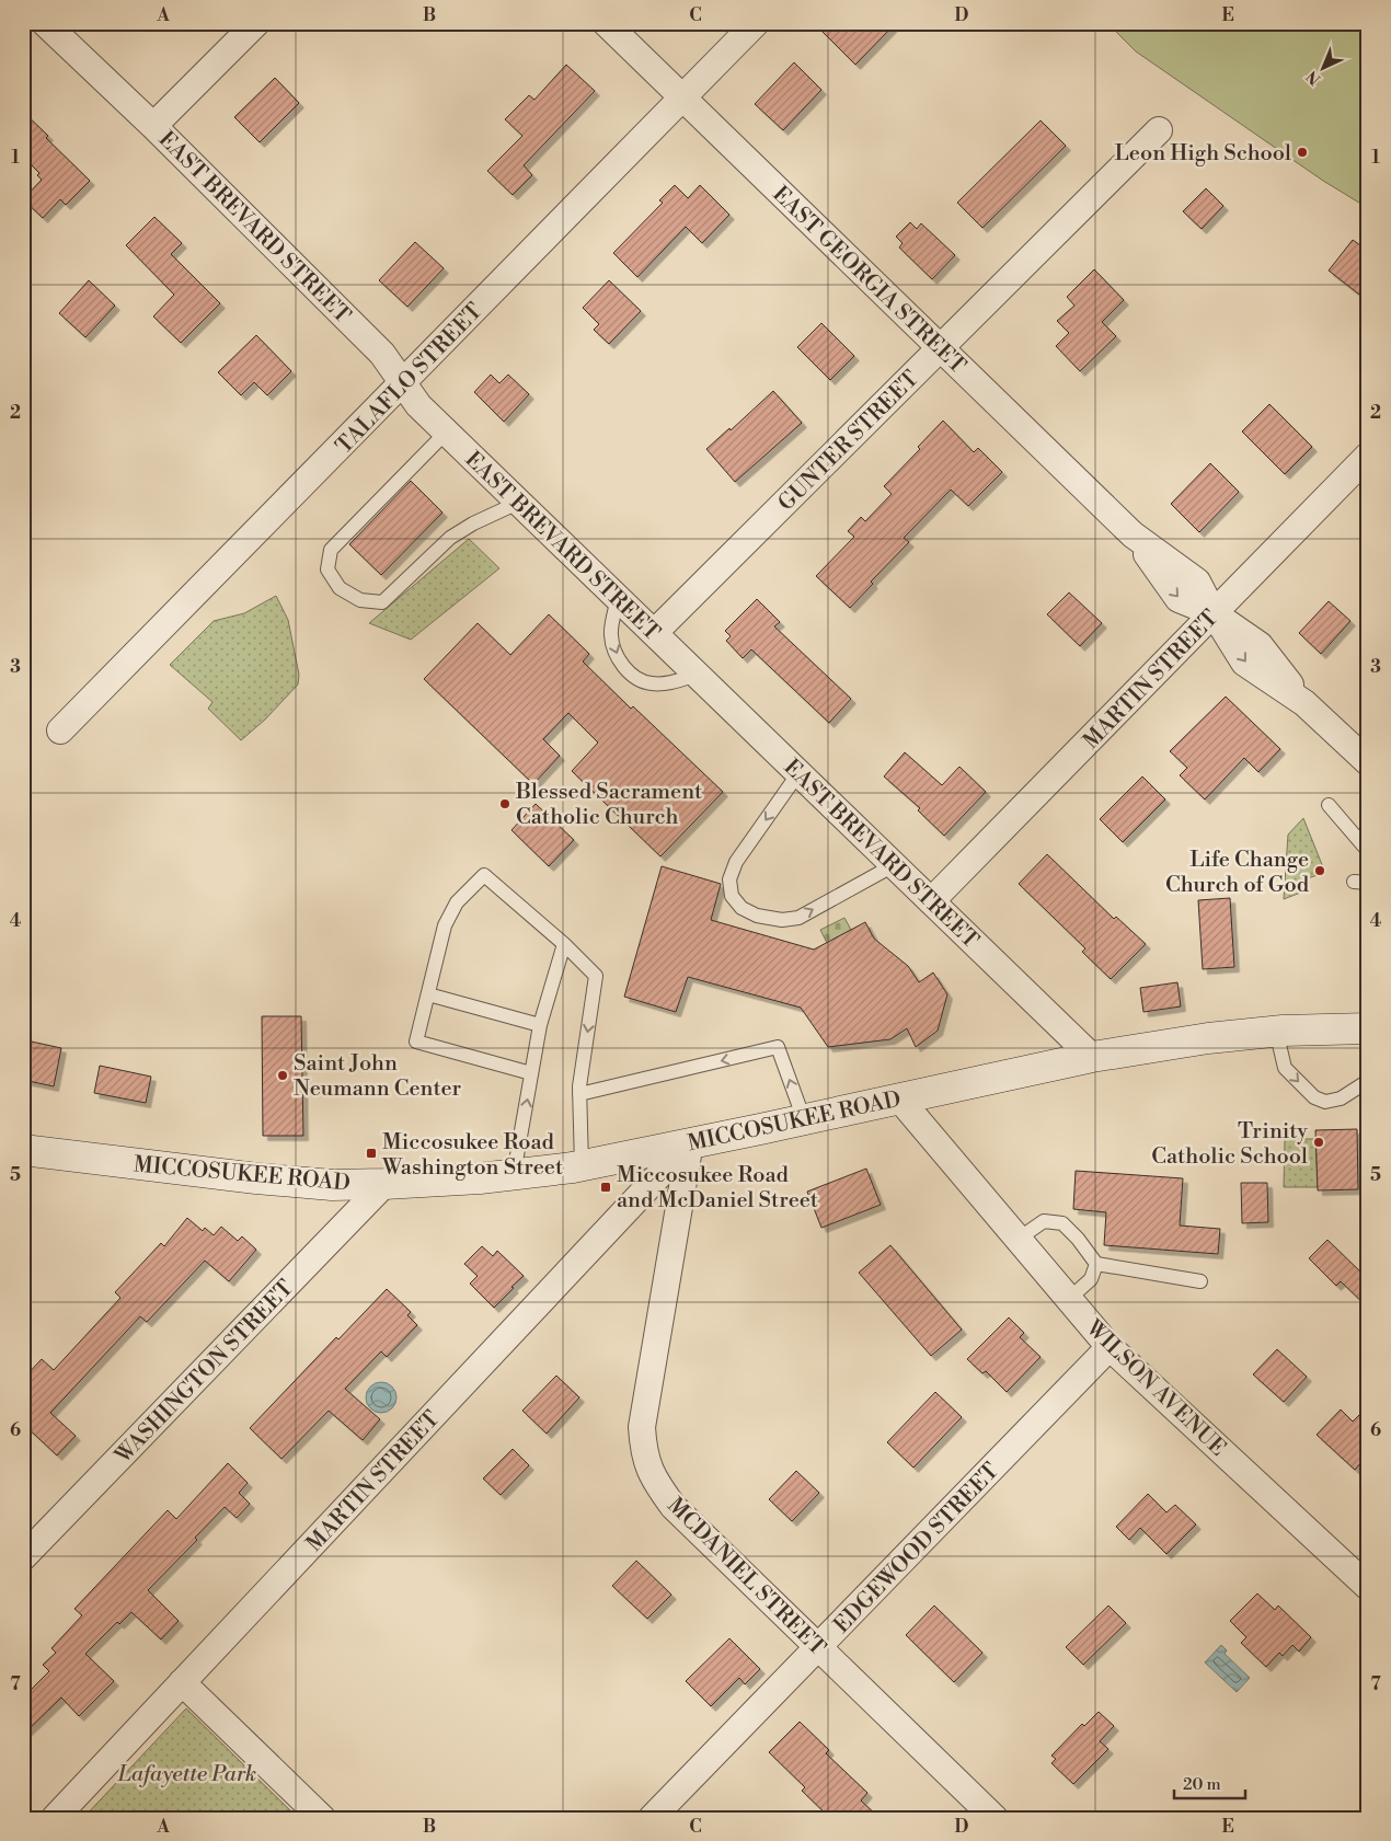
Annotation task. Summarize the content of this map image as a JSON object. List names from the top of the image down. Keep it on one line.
{"streets":{"street":["EAST BREVARD STREET","EAST GEORGIA STREET","TALAFLO STREET","GUNTER STREET","MARTIN STREET","MICCOSUKEE ROAD","WASHINGTON STREET","WILSON AVENUE","EDGEWOOD STREET","MCDANIEL STREET"]},"crossings":[["EAST BREVARD STREET","TALAFLO STREET"],["EAST BREVARD STREET","GUNTER STREET"],["EAST BREVARD STREET","MARTIN STREET"],["EAST BREVARD STREET","MICCOSUKEE ROAD"],["EAST GEORGIA STREET","TALAFLO STREET"],["EAST GEORGIA STREET","GUNTER STREET"],["EAST GEORGIA STREET","MARTIN STREET"],["MARTIN STREET","MICCOSUKEE ROAD"],["MARTIN STREET","MCDANIEL STREET"],["MICCOSUKEE ROAD","WASHINGTON STREET"],["MICCOSUKEE ROAD","WILSON AVENUE"],["MICCOSUKEE ROAD","MCDANIEL STREET"],["WILSON AVENUE","EDGEWOOD STREET"],["EDGEWOOD STREET","MCDANIEL STREET"]],"parks":["Lafayette Park"],"places":{"other":["Leon High School","Blessed Sacrament Catholic Church","Life Change Church of God","Saint John Neumann Center","Trinity Catholic School"],"transit":["Miccosukee Road Washington Street","Miccosukee Road and McDaniel Street"]},"scale_bar":"20 m","north":"bottom left","grid":{"columns":["A","B","C","D","E"],"rows":["1","2","3","4","5","6","7"]}}
